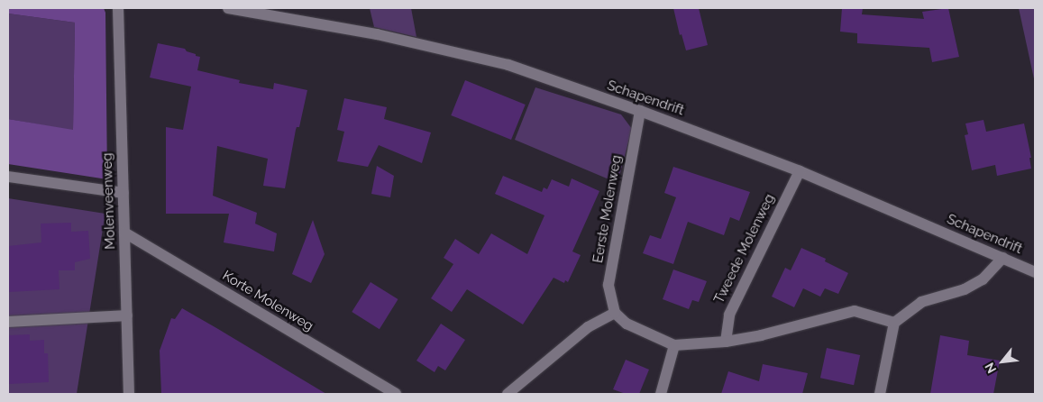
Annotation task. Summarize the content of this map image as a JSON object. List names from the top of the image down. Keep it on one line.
{"streets":{"street":["Schapendrift","Molenveenweg","Eerste Molenweg","Tweede Molenweg","Korte Molenweg"]},"crossings":[["Schapendrift","Eerste Molenweg"],["Schapendrift","Tweede Molenweg"],["Molenveenweg","Korte Molenweg"]],"north":"bottom left"}
